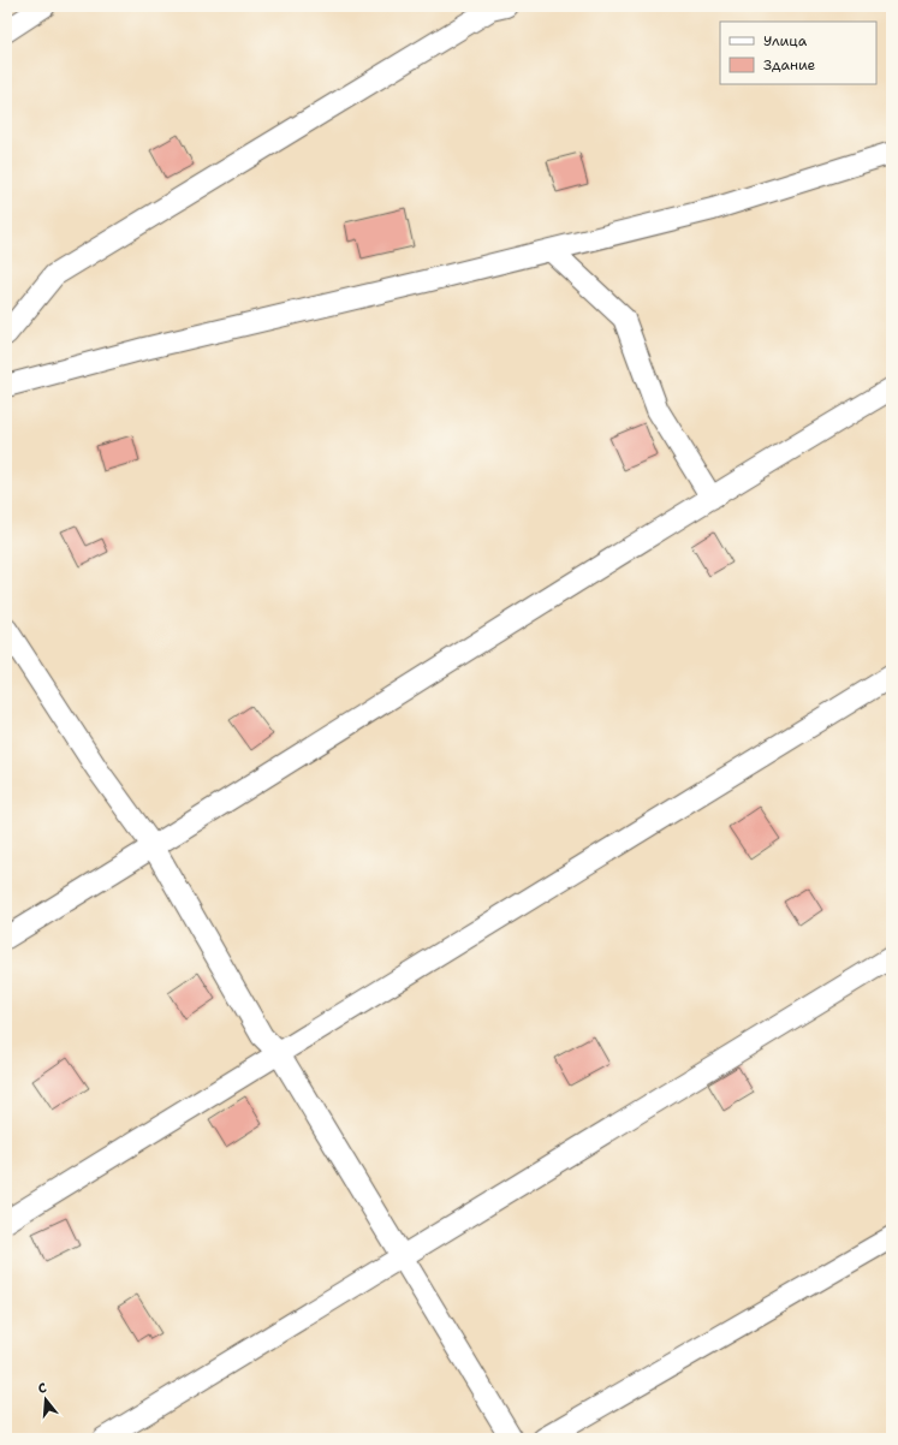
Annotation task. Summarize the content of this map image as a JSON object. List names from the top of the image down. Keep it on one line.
{"legend":["Улица","Здание"],"north":"top"}
